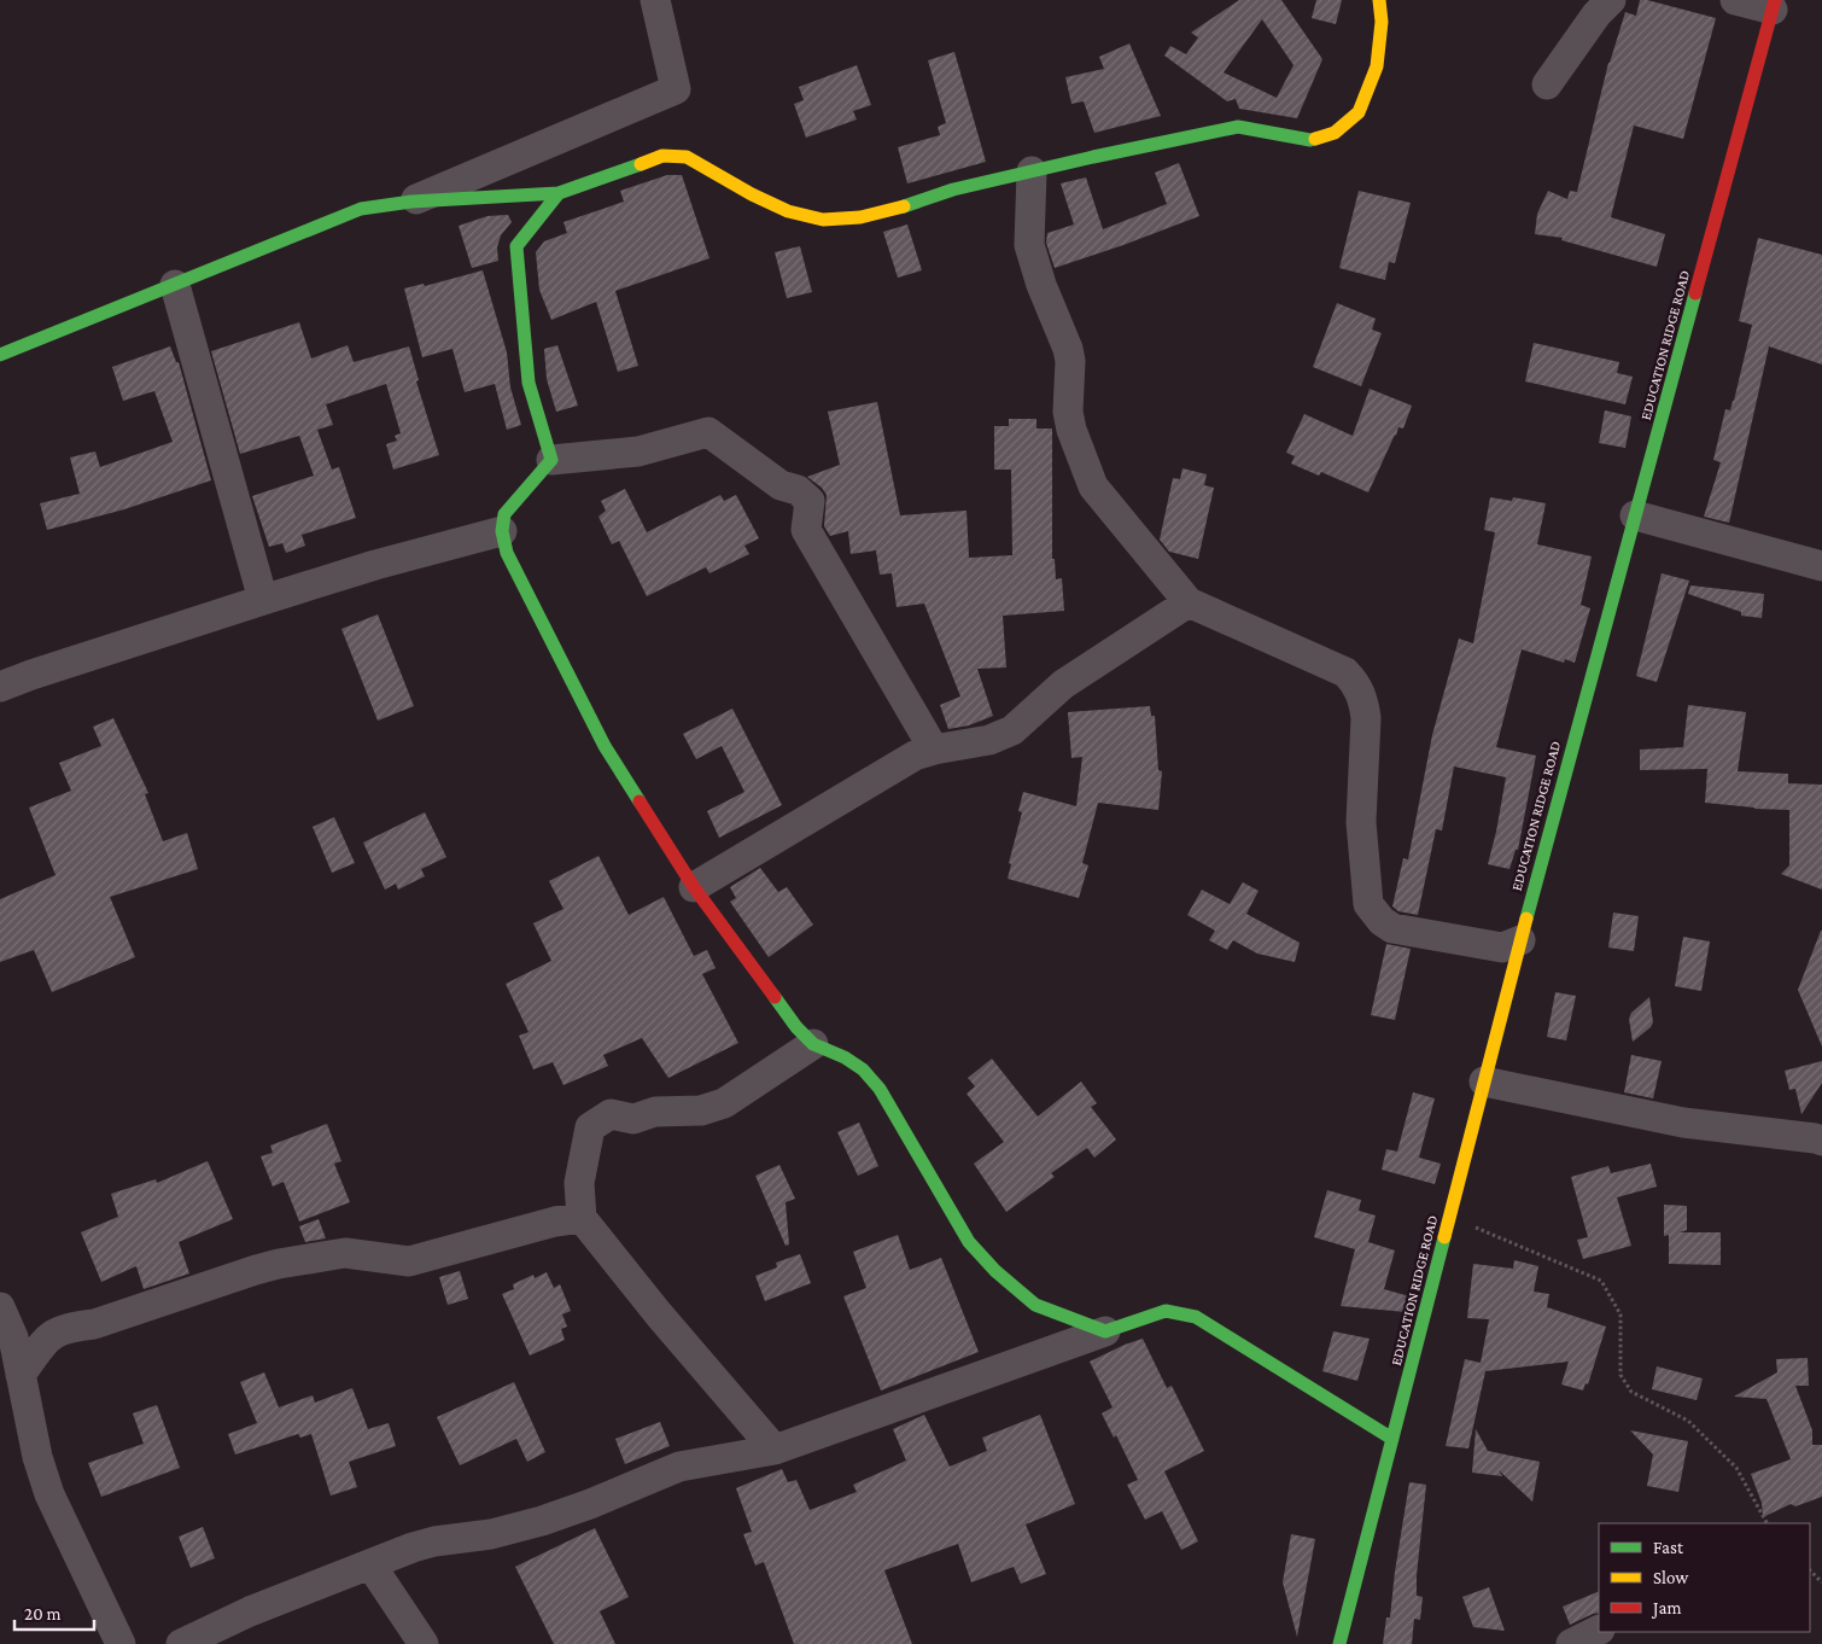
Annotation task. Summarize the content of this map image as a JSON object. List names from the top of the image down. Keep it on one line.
{"streets":{"street":["EDUCATION RIDGE ROAD"]},"legend":["Fast","Slow","Jam"],"scale_bar":"20 m"}
